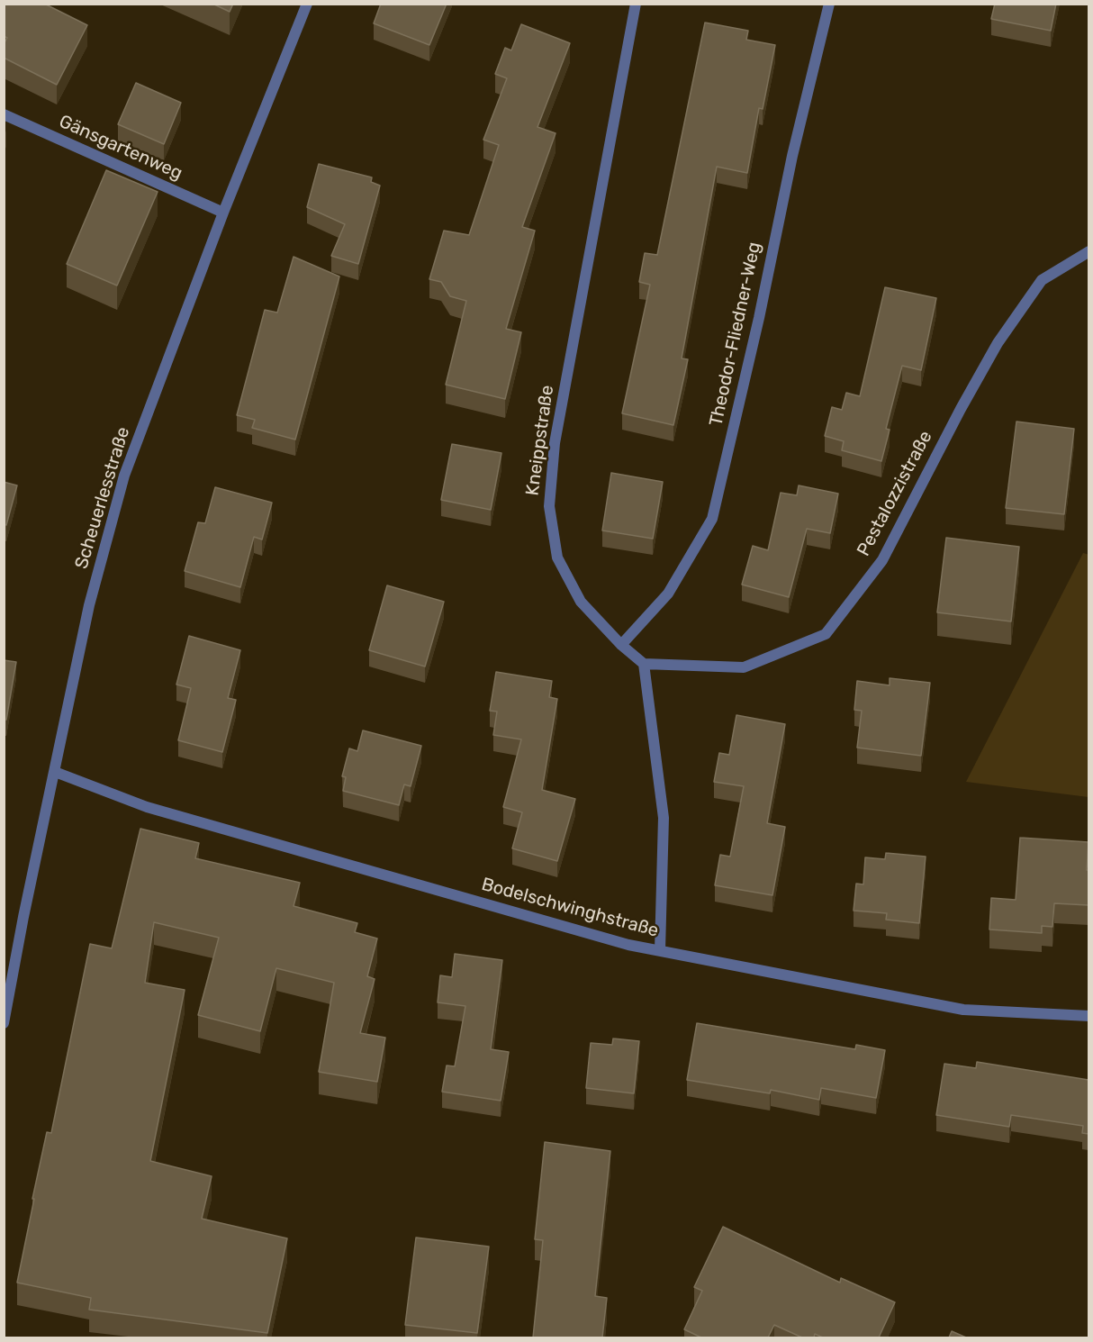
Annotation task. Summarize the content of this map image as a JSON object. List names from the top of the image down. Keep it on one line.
{"streets":{"street":["Gänsgartenweg","Theodor-Fliedner-Weg","Kneippstraße","Pestalozzistraße","Scheuerlesstraße","Bodelschwinghstraße"]},"crossings":[["Gänsgartenweg","Scheuerlesstraße"],["Theodor-Fliedner-Weg","Kneippstraße"],["Kneippstraße","Pestalozzistraße"],["Scheuerlesstraße","Bodelschwinghstraße"]]}
